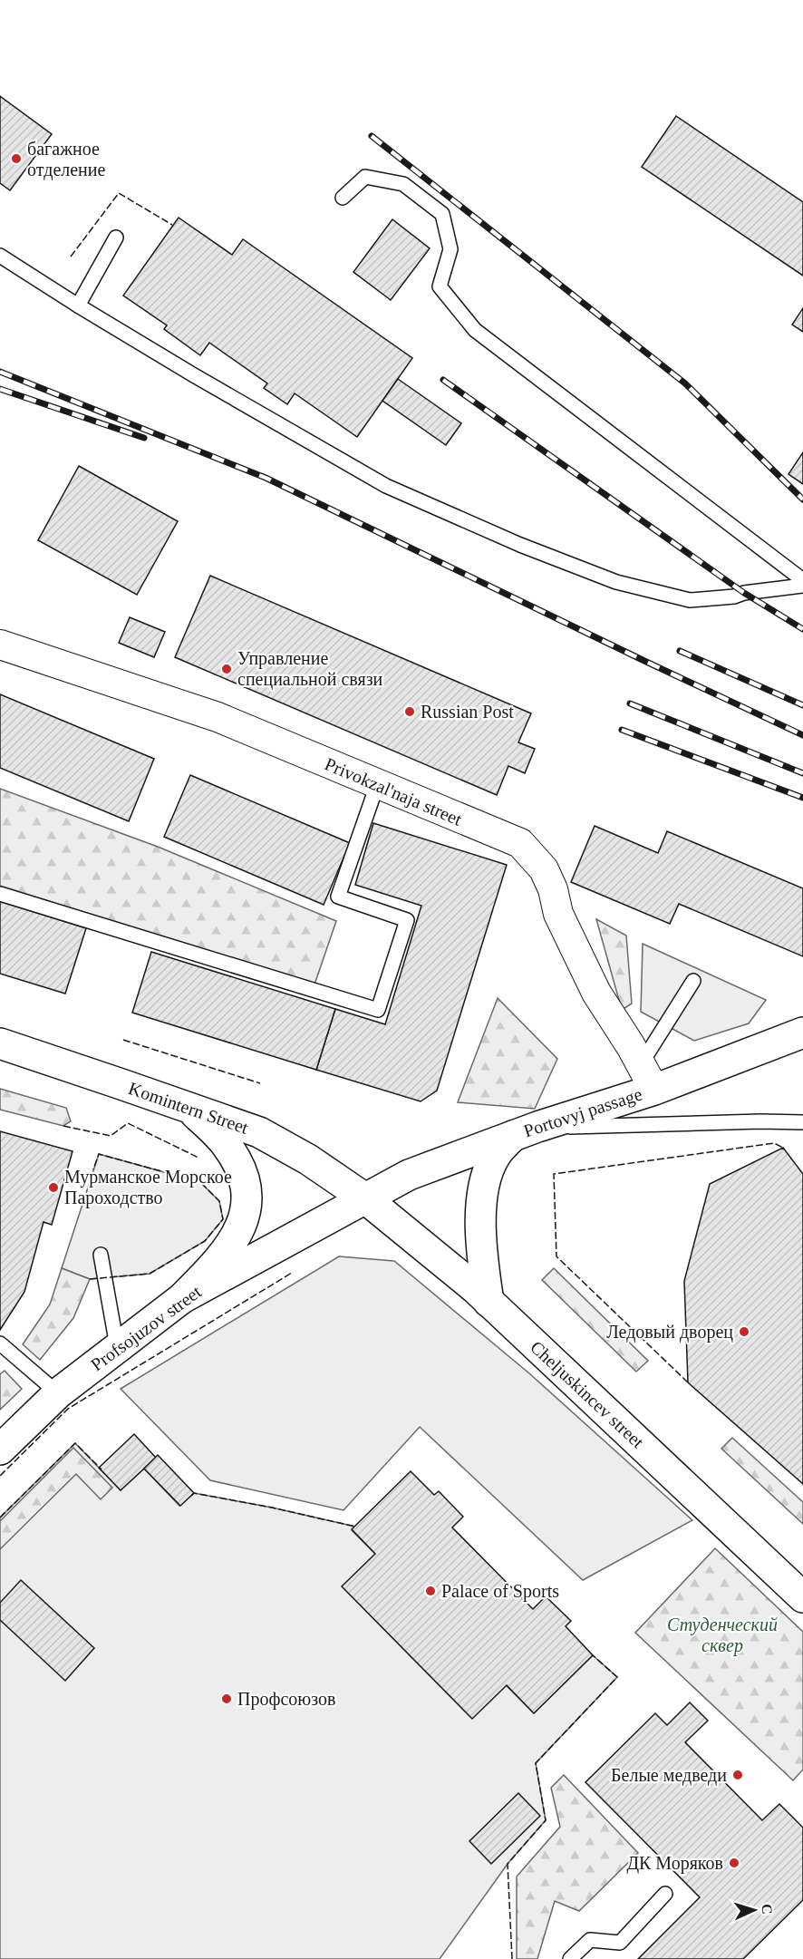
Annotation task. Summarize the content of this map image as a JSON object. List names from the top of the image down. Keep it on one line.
{"streets":{"main road":["Komintern Street","Portovyj passage","Profsojuzov street","Cheljuskincev street"],"street":["Privokzal'naja street"]},"crossings":[["Privokzal'naja street","Portovyj passage"],["Komintern Street","Portovyj passage"],["Komintern Street","Profsojuzov street"],["Komintern Street","Cheljuskincev street"],["Portovyj passage","Profsojuzov street"],["Portovyj passage","Cheljuskincev street"],["Profsojuzov street","Cheljuskincev street"]],"parks":["Студенческий сквер"],"places":["багажное отделение","Управление специальной связи","Russian Post","Мурманское Морское Пароходство","Ледовый дворец","Palace of Sports","Профсоюзов","Белые медведи","ДК Моряков"],"north":"right"}
